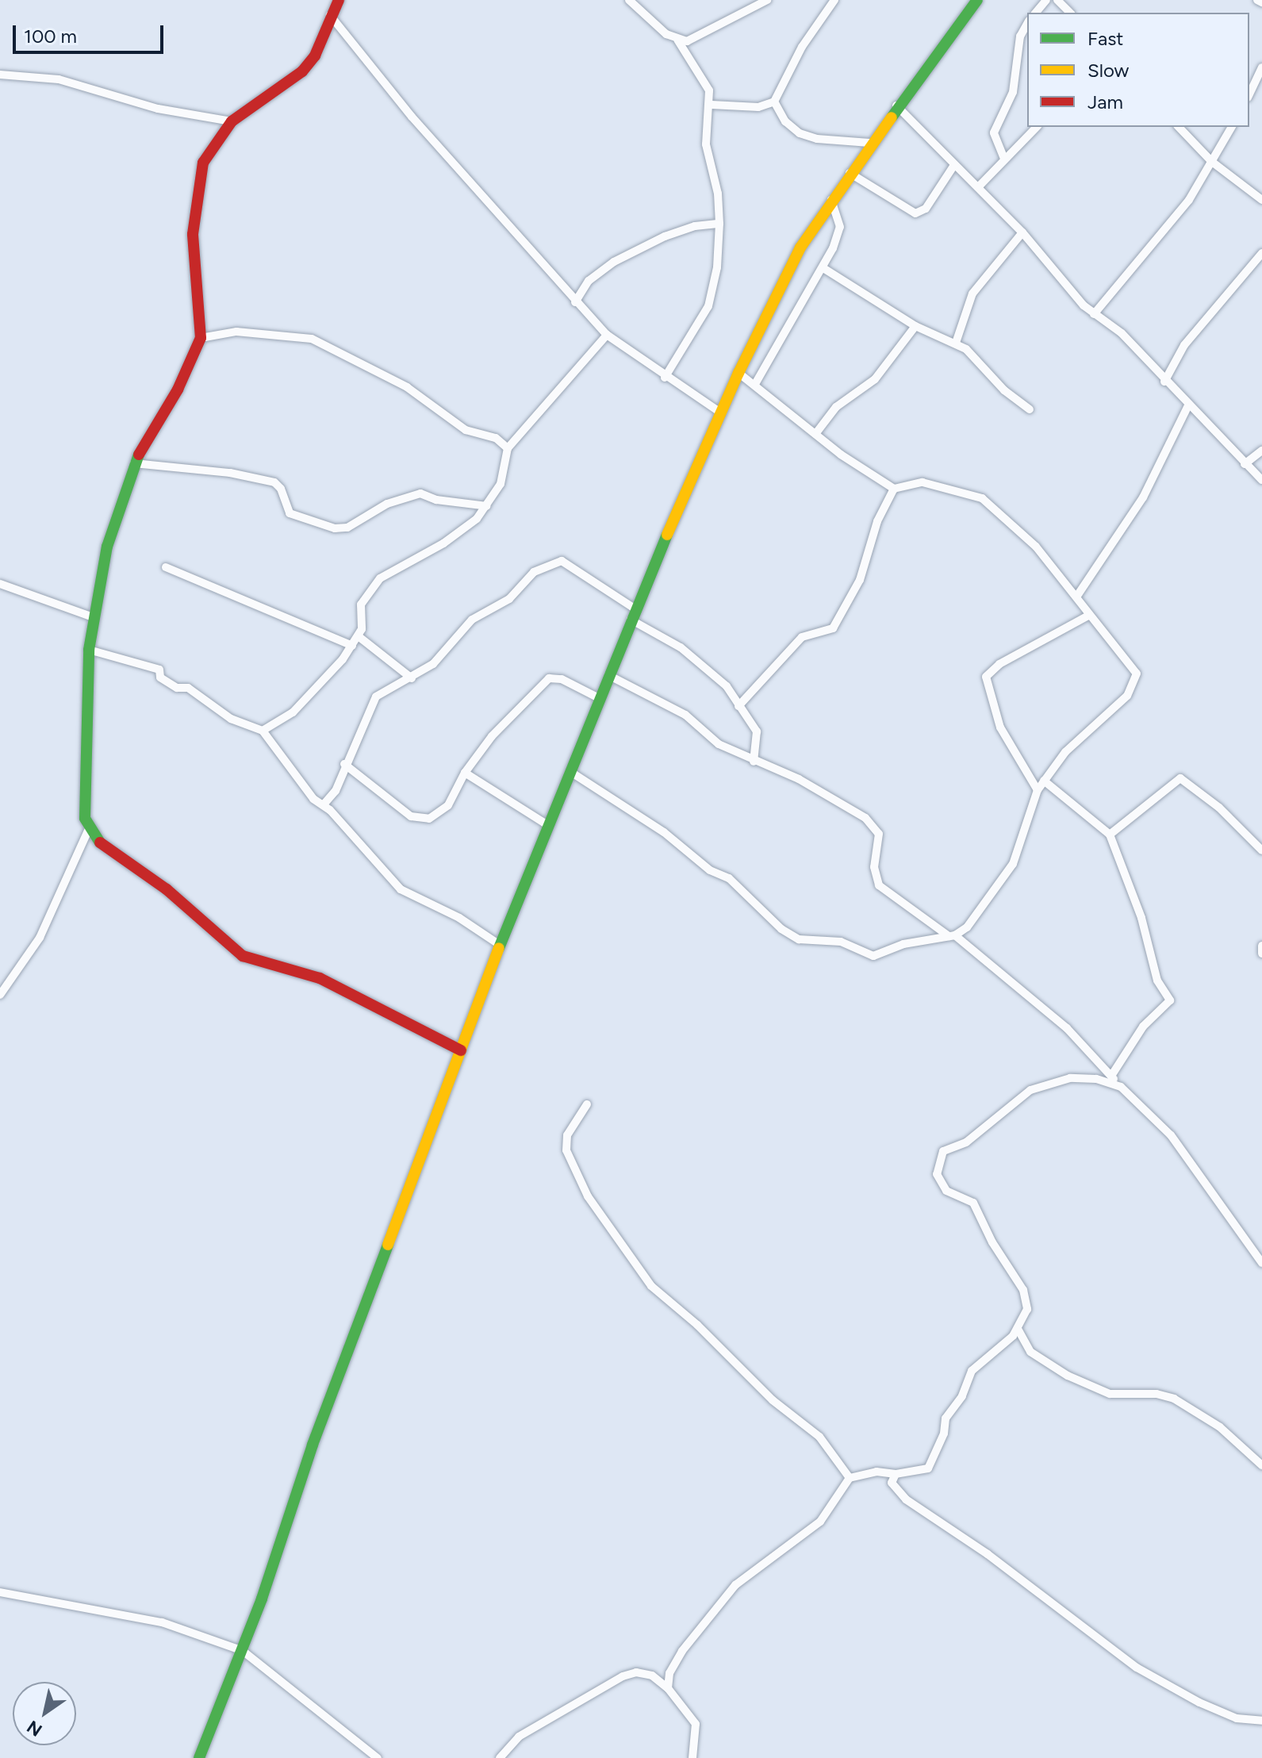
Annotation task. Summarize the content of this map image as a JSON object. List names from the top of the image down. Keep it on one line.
{"legend":["Fast","Slow","Jam"],"scale_bar":"100 m","north":"bottom left"}
